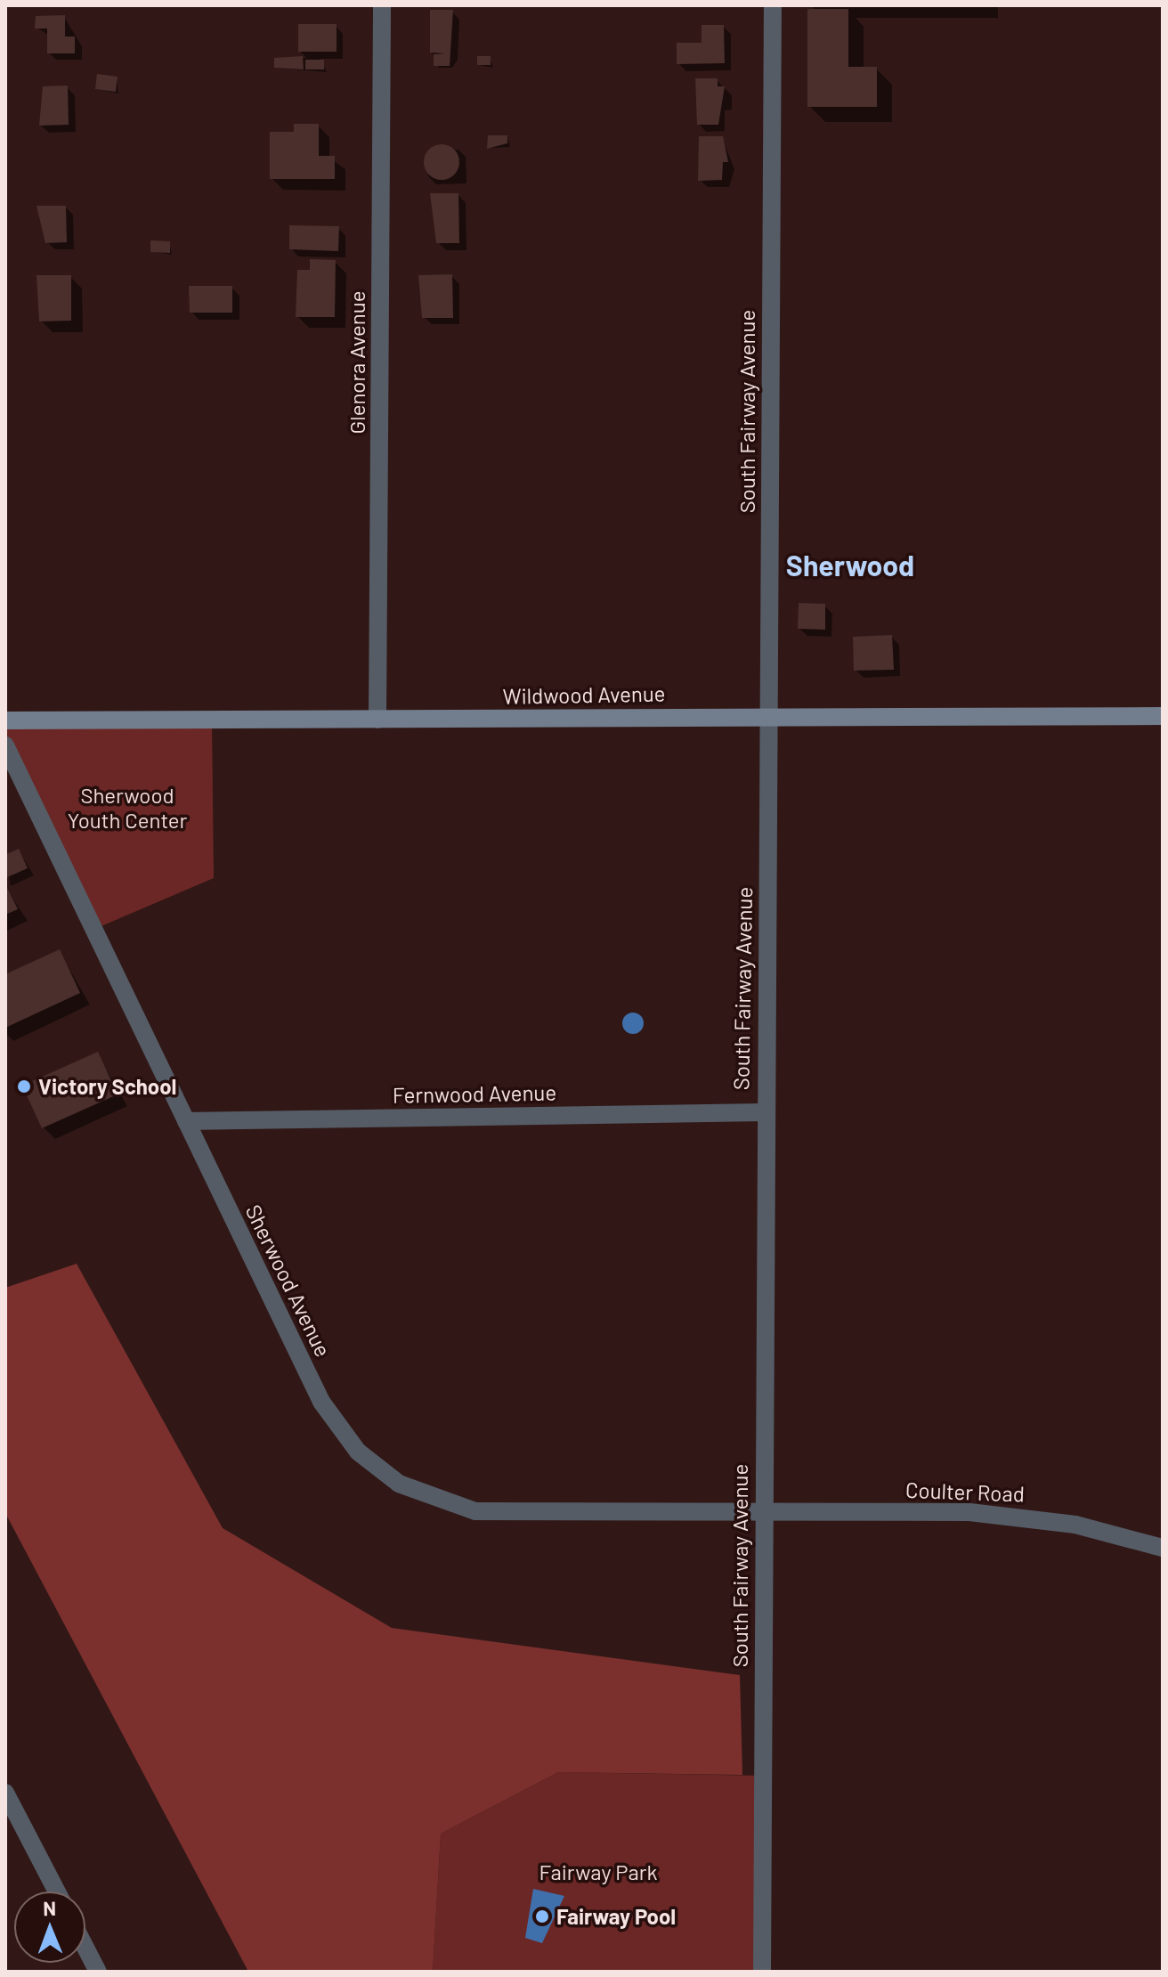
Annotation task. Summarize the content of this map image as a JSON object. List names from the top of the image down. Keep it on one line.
{"streets":{"street":["Glenora Avenue","South Fairway Avenue","Wildwood Avenue","Fernwood Avenue","Sherwood Avenue","Coulter Road"]},"crossings":[["Glenora Avenue","Wildwood Avenue"],["South Fairway Avenue","Wildwood Avenue"],["South Fairway Avenue","Fernwood Avenue"],["South Fairway Avenue","Sherwood Avenue"],["South Fairway Avenue","Coulter Road"],["Fernwood Avenue","Sherwood Avenue"],["Sherwood Avenue","Coulter Road"]],"districts":["Sherwood"],"parks":["Sherwood Youth Center","Fairway Park"],"places":["Victory School","Fairway Pool"],"north":"top"}
